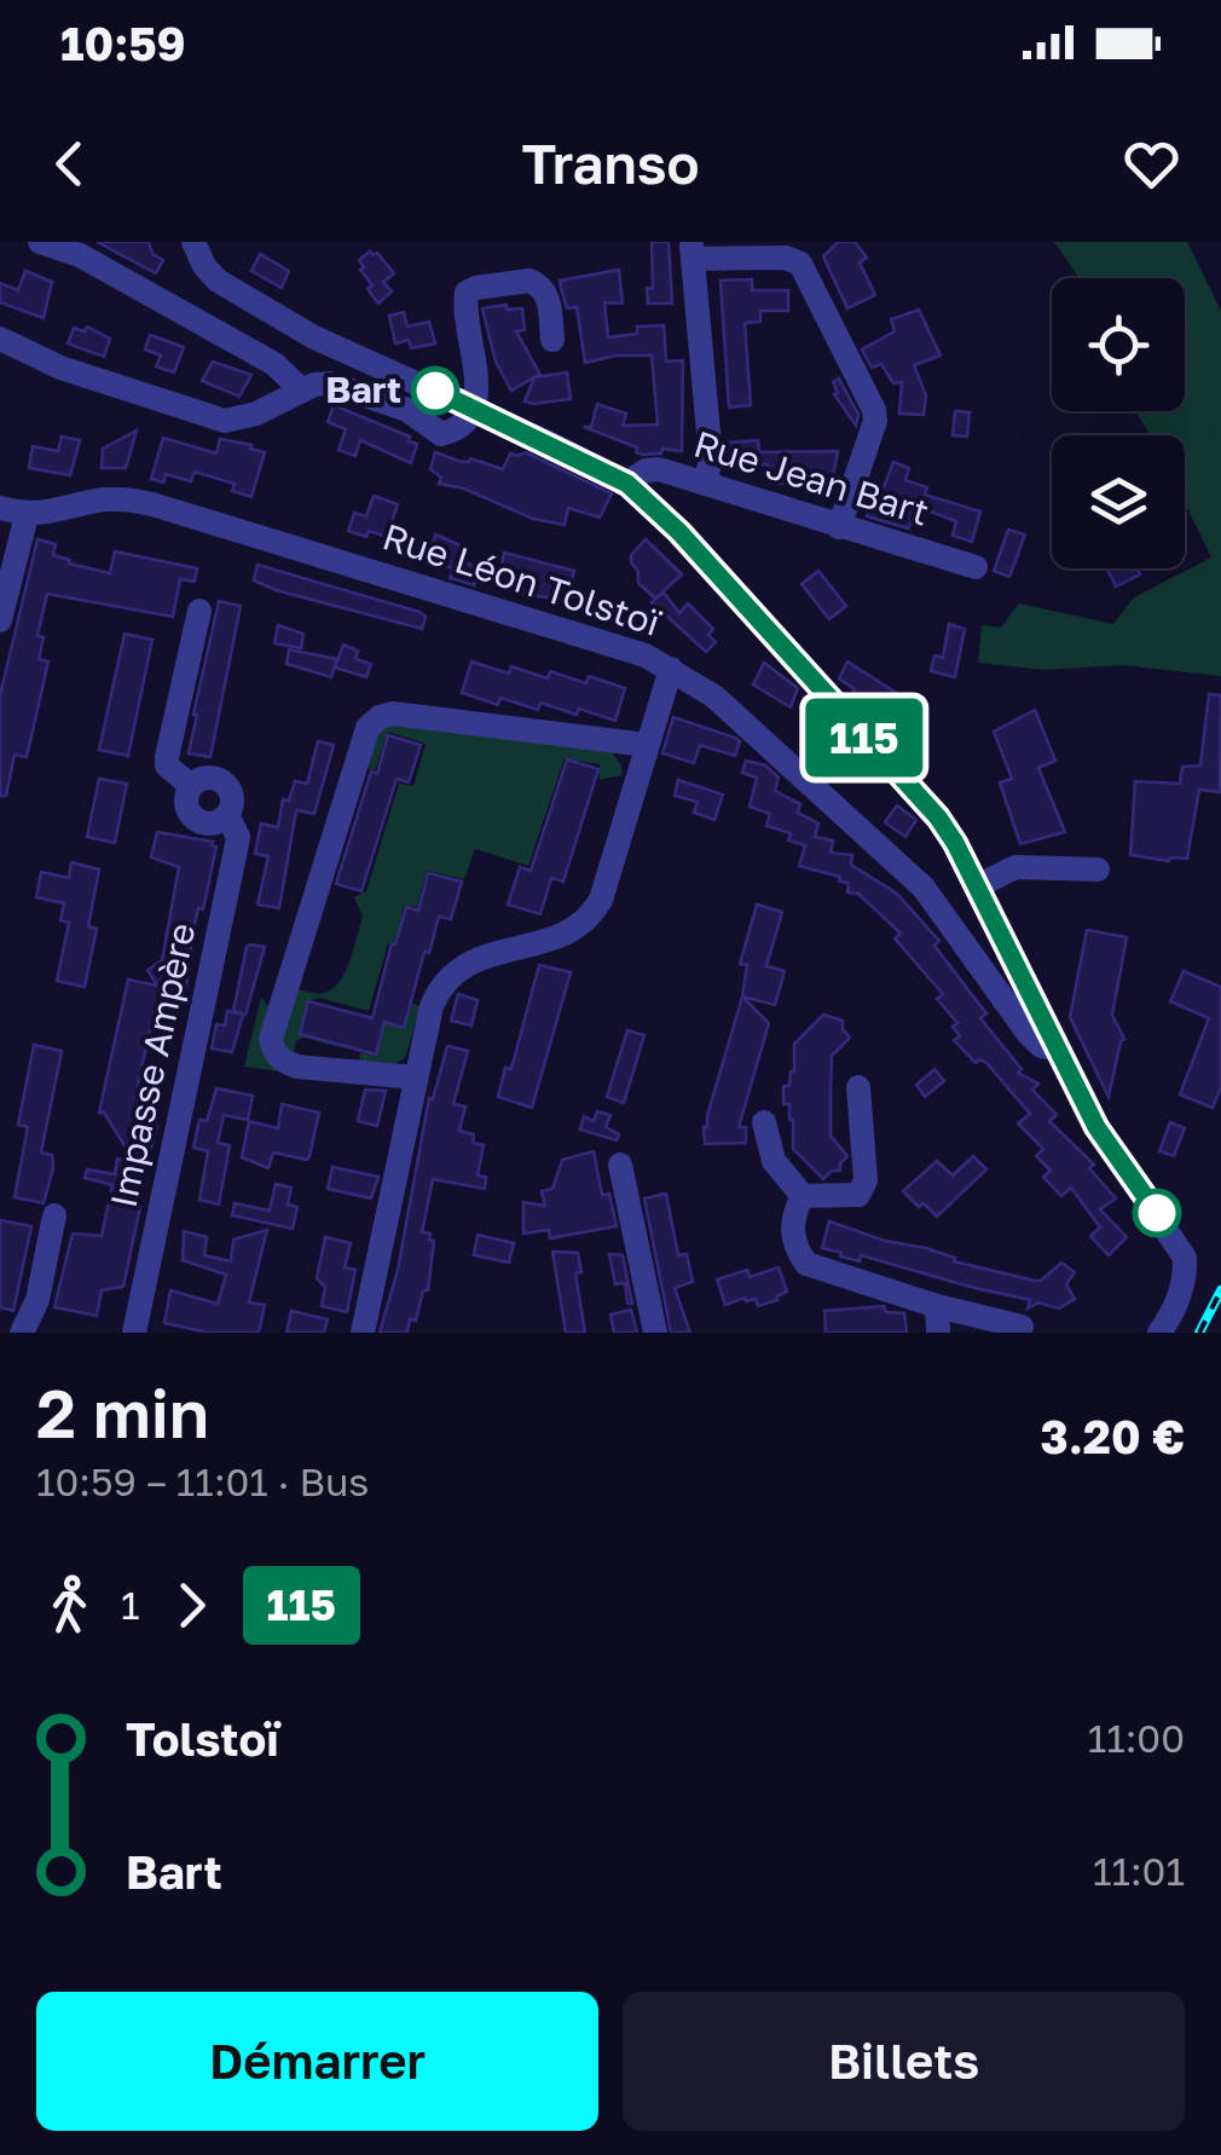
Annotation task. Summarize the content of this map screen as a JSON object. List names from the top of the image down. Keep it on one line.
{"streets":{"street":["Rue Jean Bart","Rue Léon Tolstoï","Impasse Ampère"]},"places":["Bart"],"lines":["bus line 115"],"page":{"status":"10:59","header":"Transo","on_map":"115","heading":["2 min","10:59 – 11:01 · Bus","3.20 €"],"legs":["1","115"],"list":[{"name":"Tolstoï","value":"11:00"},{"name":"Bart","value":"11:01"}],"buttons":["Démarrer","Billets"]}}
